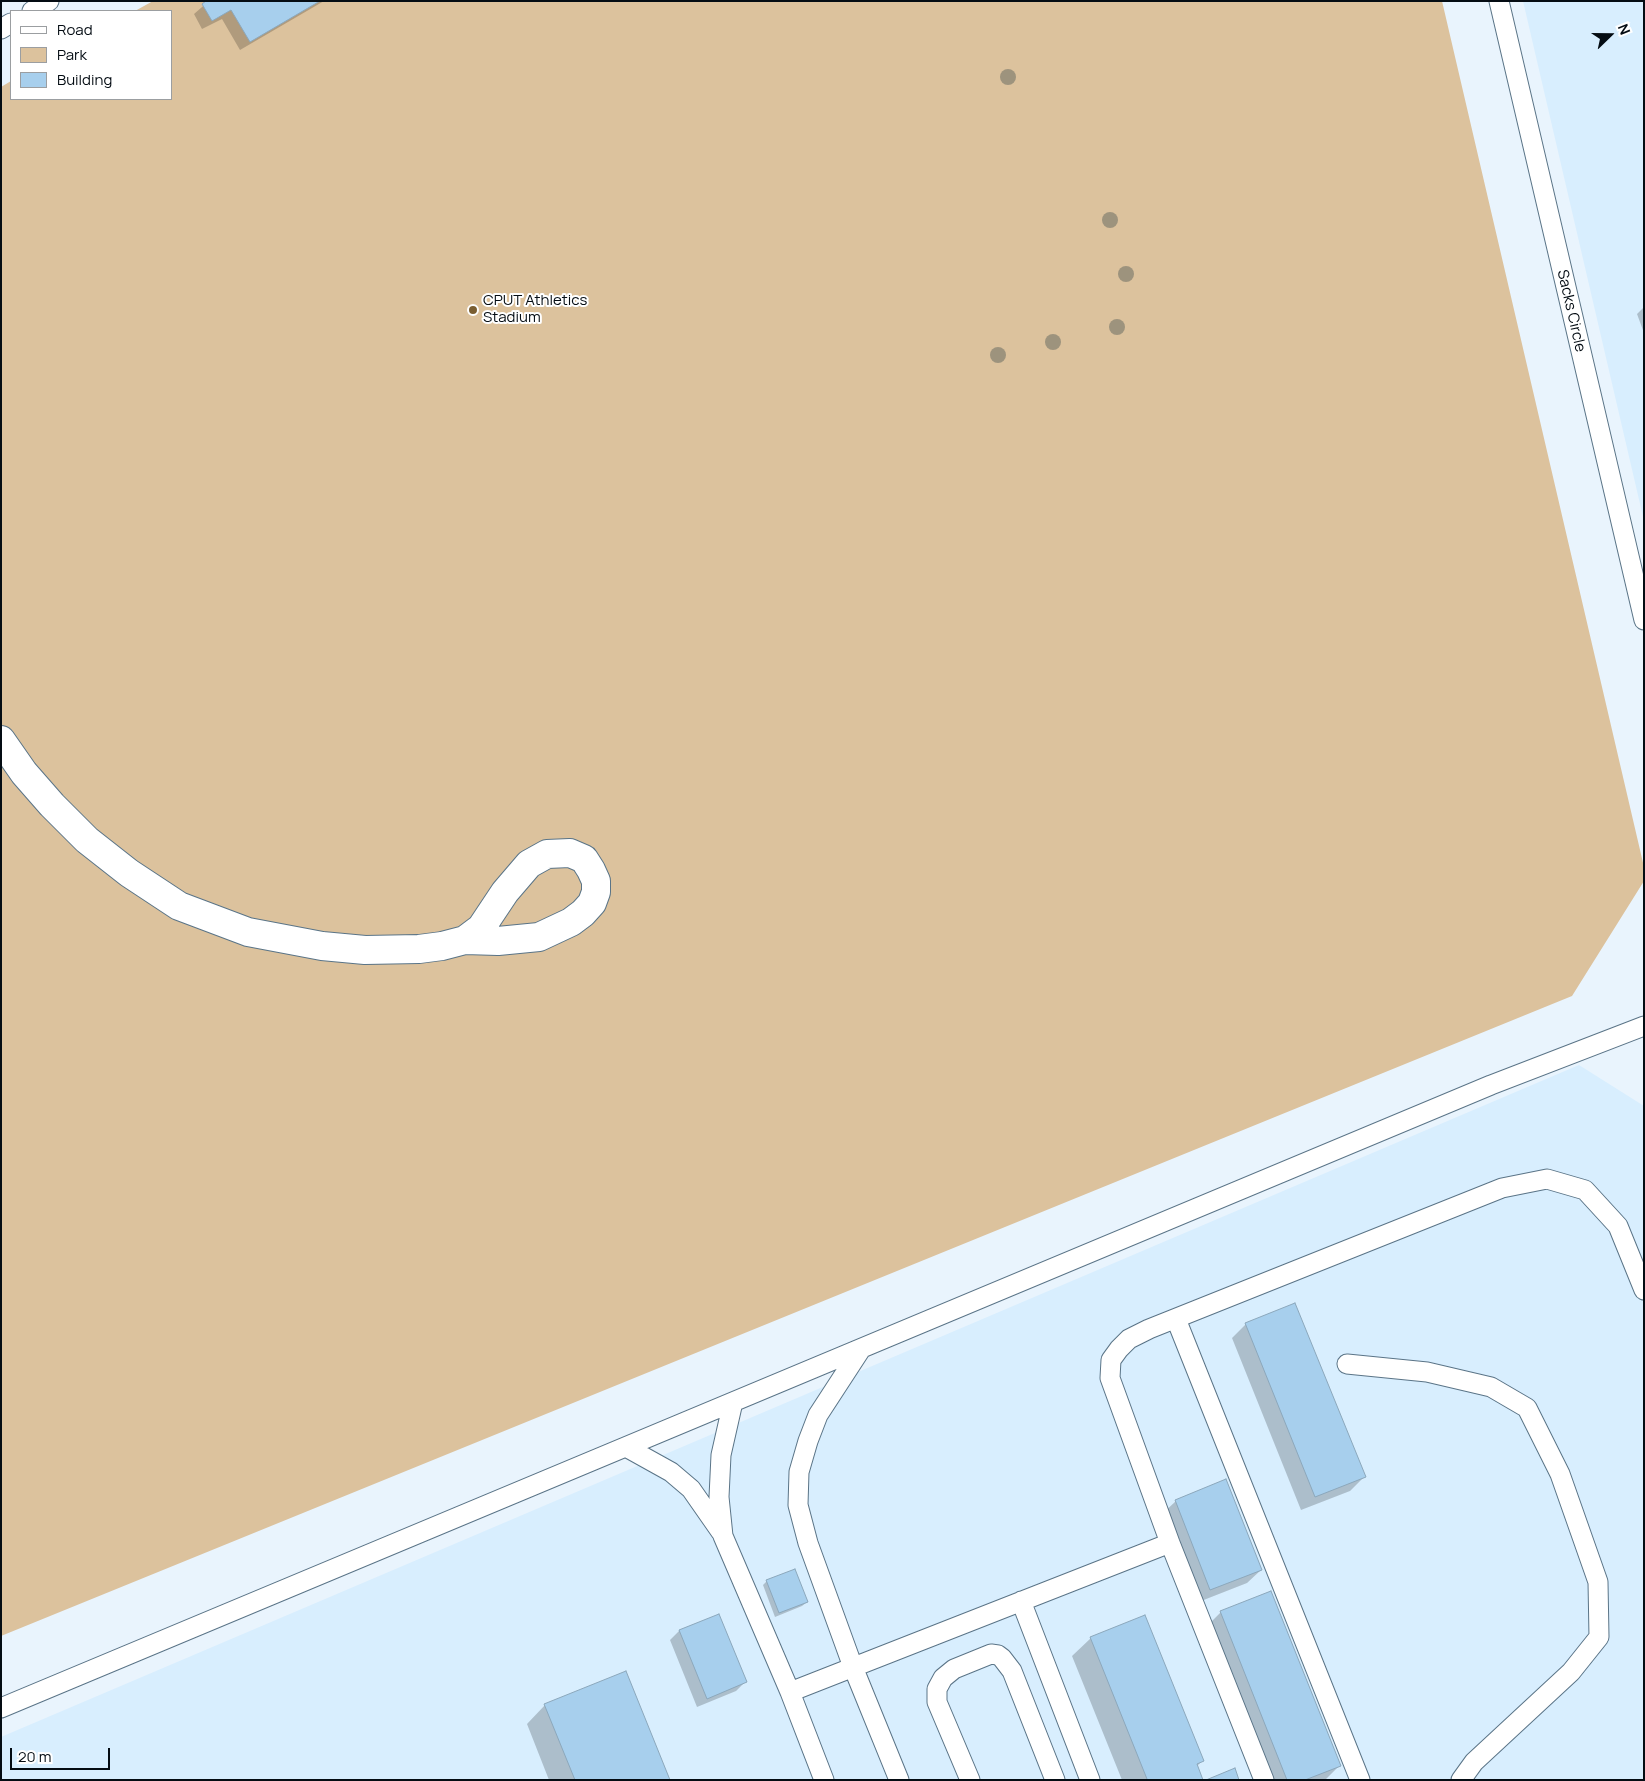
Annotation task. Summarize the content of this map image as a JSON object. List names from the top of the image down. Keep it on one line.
{"streets":{"lane":["Sacks Circle"]},"places":["CPUT Athletics Stadium"],"legend":["Road","Park","Building"],"scale_bar":"20 m","north":"right"}
